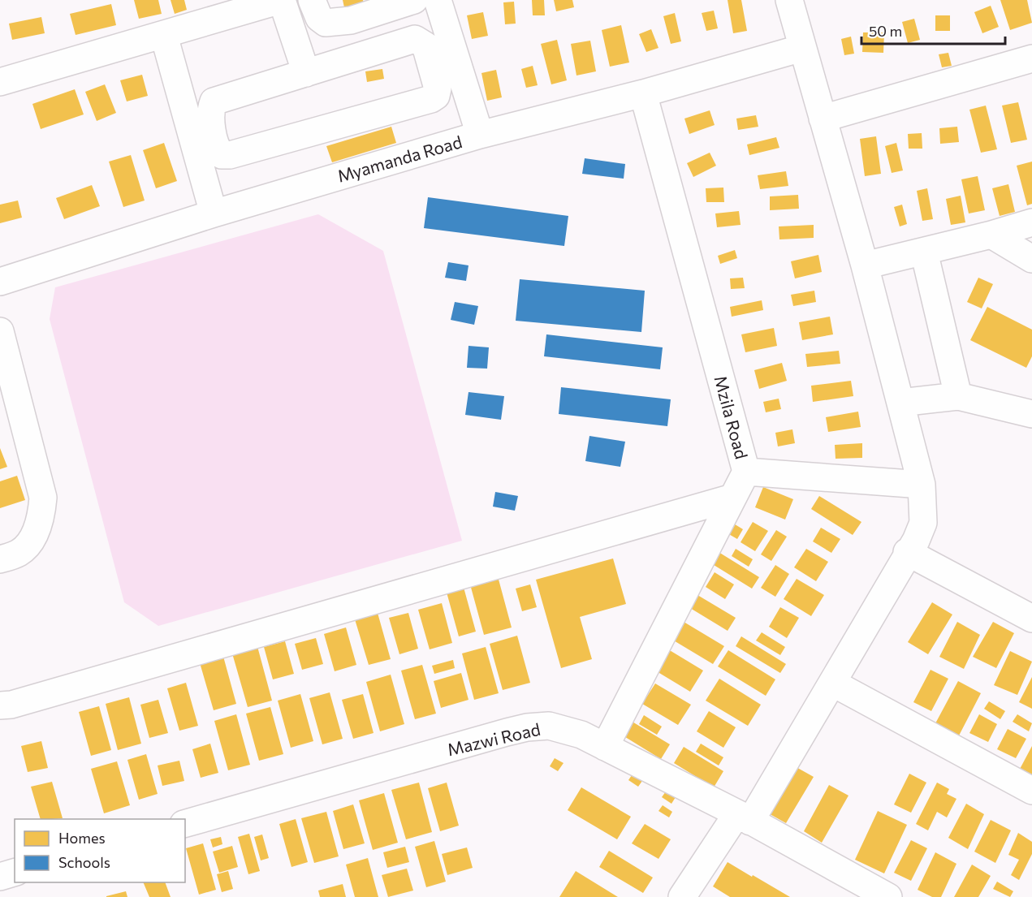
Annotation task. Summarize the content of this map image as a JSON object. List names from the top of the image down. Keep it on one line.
{"streets":{"street":["Myamanda Road","Mzila Road","Mazwi Road"]},"crossings":[["Myamanda Road","Mzila Road"],["Mzila Road","Mazwi Road"]],"legend":["Homes","Schools"],"scale_bar":"50 m"}
